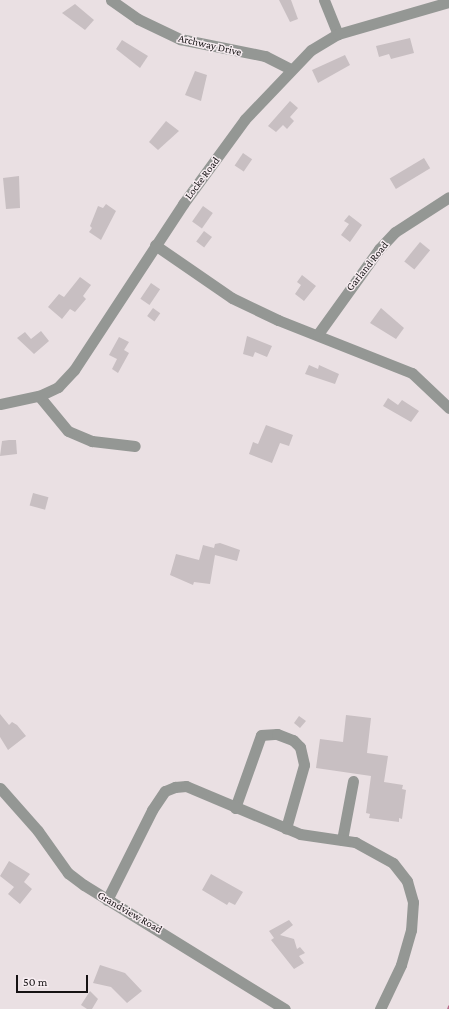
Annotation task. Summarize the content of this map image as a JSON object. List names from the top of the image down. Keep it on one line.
{"streets":{"street":["Archway Drive","Locke Road","Garland Road","Grandview Road"]},"crossings":[["Archway Drive","Locke Road"]],"scale_bar":"50 m"}
